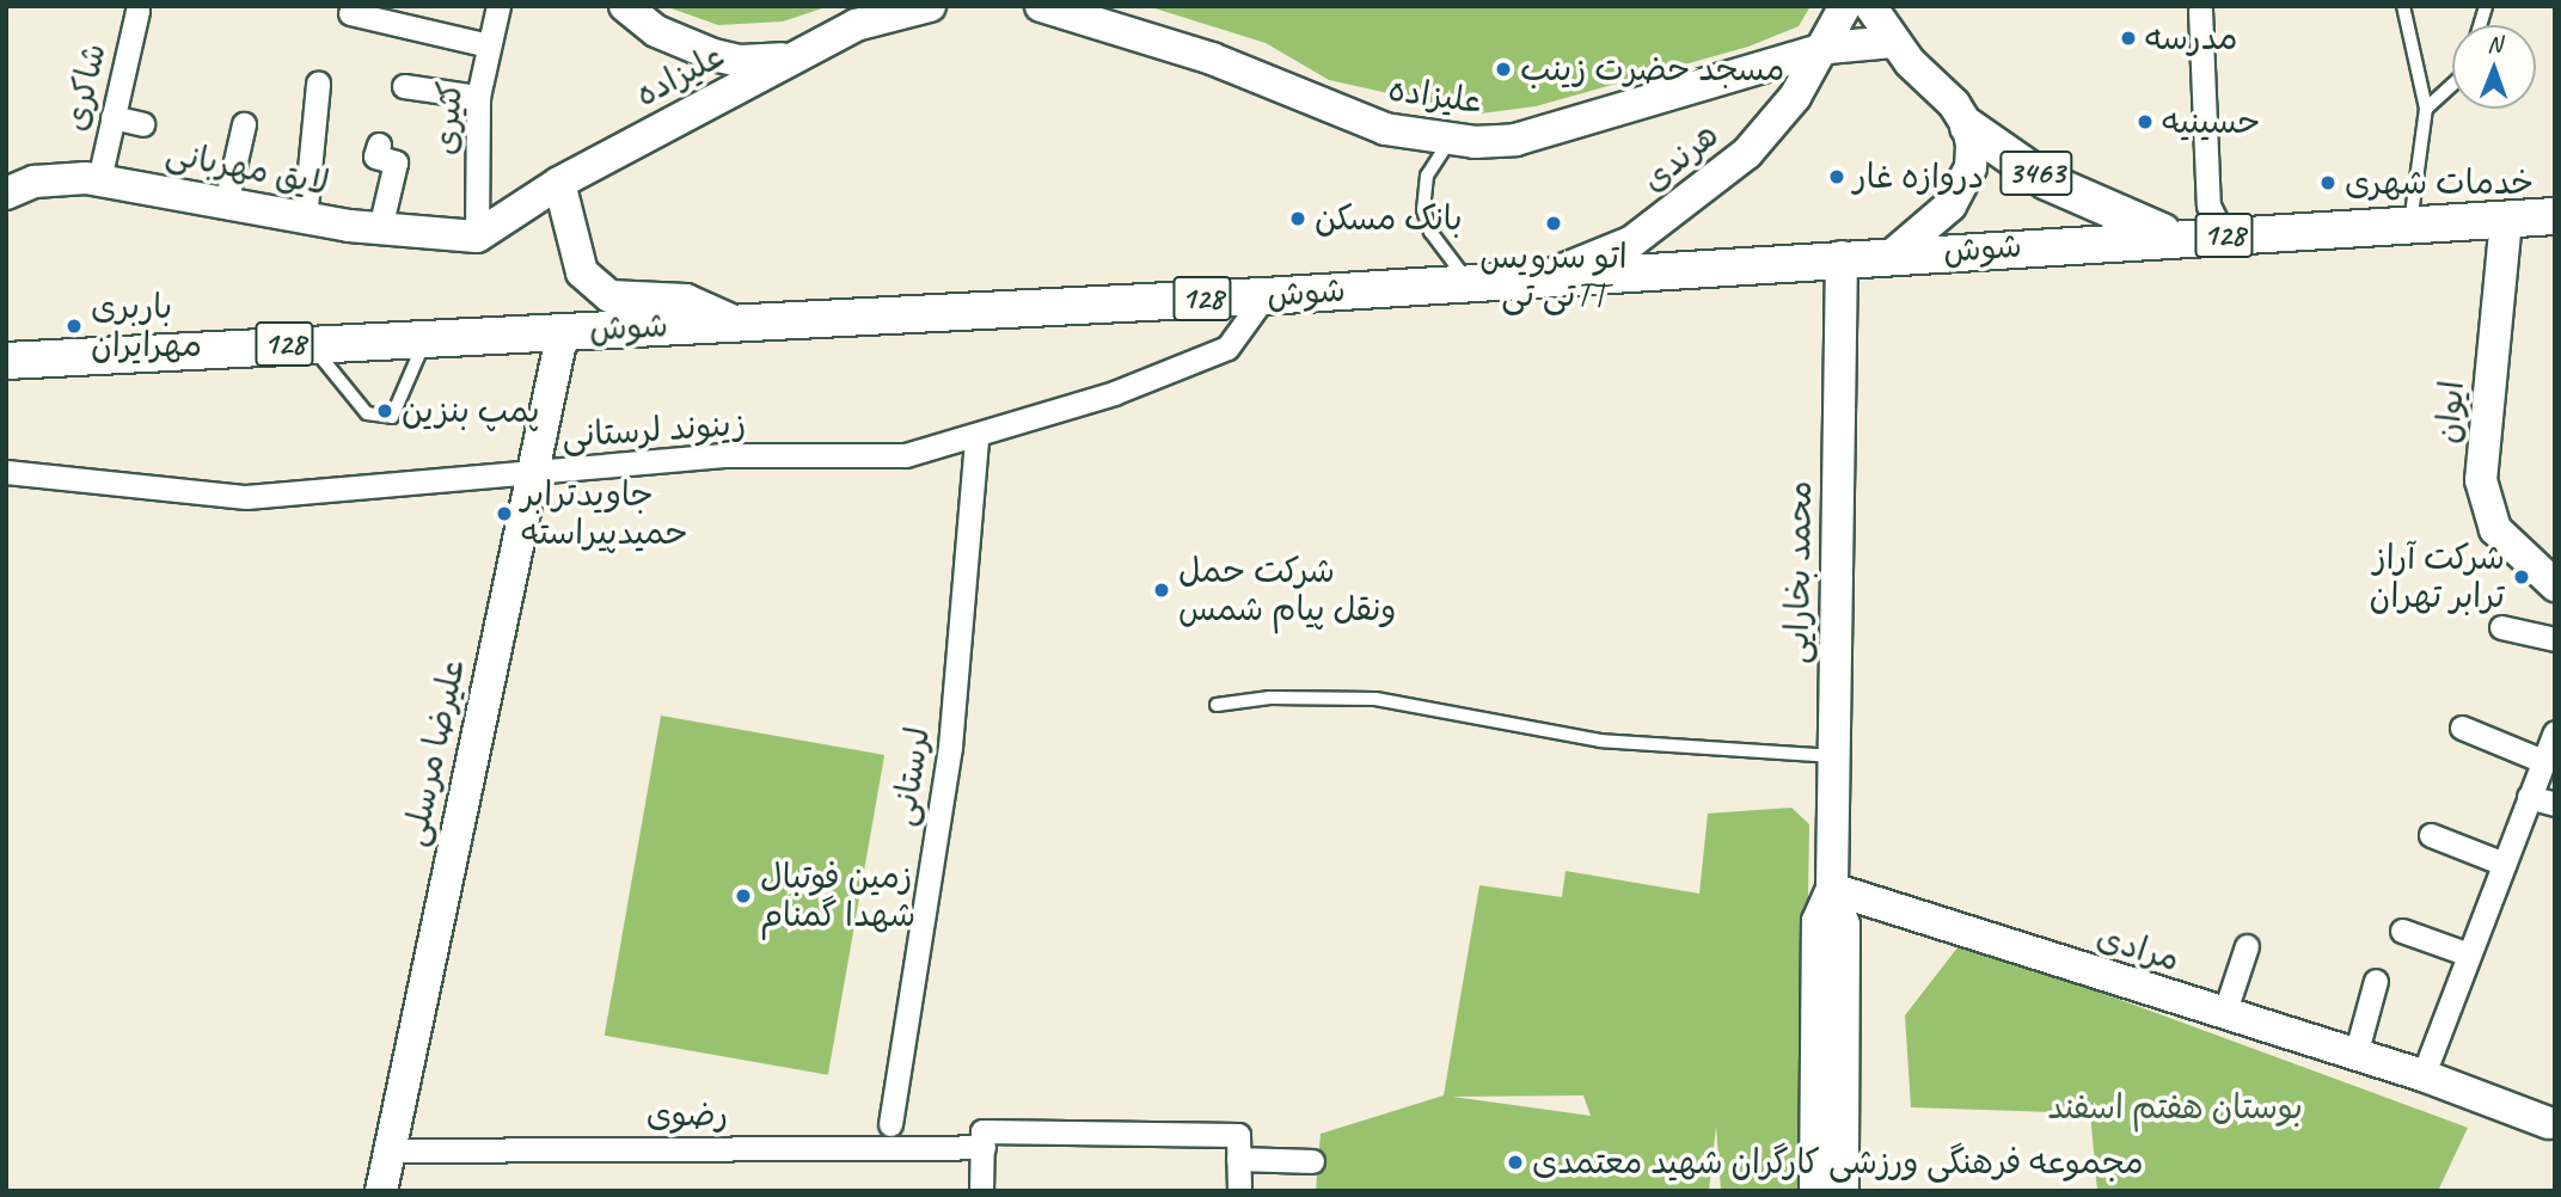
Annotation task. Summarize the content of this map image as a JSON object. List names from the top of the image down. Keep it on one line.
{"streets":{"main road":["3463","128","شوش"],"street":["علیزاده","شاکری","کثیری","هرندی","لایق مهربانی","ایوان","زینوند لرستانی","محمد بخارایی","علیرضا مرسلی","لرستانی","مرادی","رضوی"]},"crossings":[["علیزاده","کثیری"],["علیزاده","هرندی"],["علیزاده","لایق مهربانی"],["علیزاده","3463"],["شاکری","لایق مهربانی"],["کثیری","لایق مهربانی"],["هرندی","شوش"],["3463","شوش"],["شوش","ایوان"],["شوش","زینوند لرستانی"],["شوش","محمد بخارایی"],["شوش","علیرضا مرسلی"],["زینوند لرستانی","علیرضا مرسلی"],["زینوند لرستانی","لرستانی"],["محمد بخارایی","مرادی"],["علیرضا مرسلی","رضوی"]],"parks":["بوستان هفتم اسفند"],"places":["مدرسه","مسجد حضرت زینب","حسینیه","دروازه غار","خدمات شهری","بانک مسکن","اتو سرویس تی تیTT","باربری مهرایران","پمپ بنزین","جاویدترابر حمیدپیراسته","شرکت آراز ترابر تهران","شرکت حمل ونقل پیام شمس","زمین فوتبال شهدا گمنام","مجموعه فرهنگی ورزشی کارگران شهید معتمدی"],"north":"top"}
